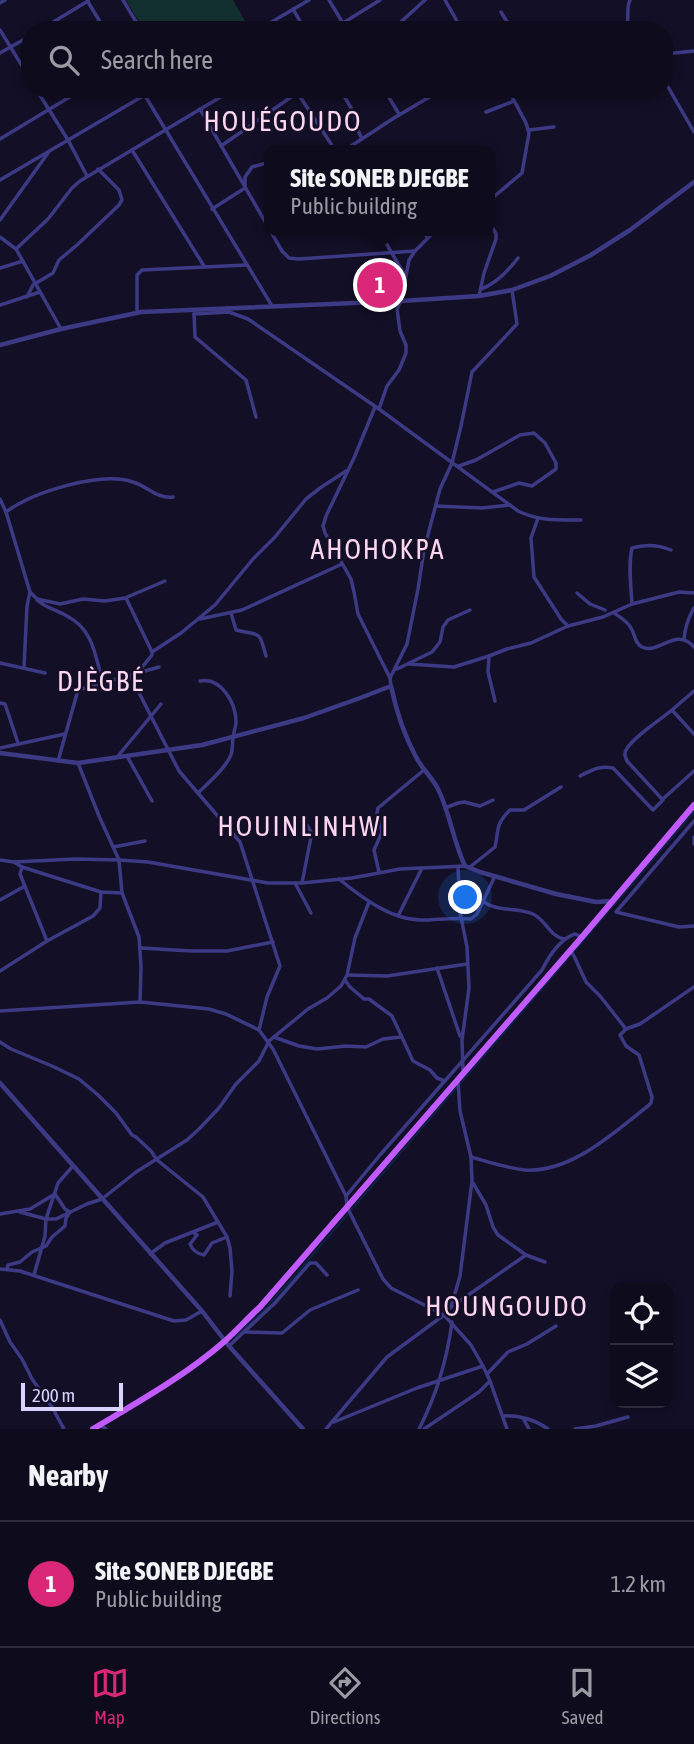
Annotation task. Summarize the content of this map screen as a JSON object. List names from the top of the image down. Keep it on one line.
{"districts":["HOUÉGOUDO","AHOHOKPA","DJÈGBÉ","HOUINLINHWI","HOUNGOUDO"],"scale_bar":"200 m","page":{"search":"Search here","popup":["Site SONEB DJEGBE","Public building"],"pins":"1","scale":"200 m","heading":"Nearby","list":[{"mark":"1","name":"Site SONEB DJEGBE","note":"Public building","value":"1.2 km"}],"nav":["Map","Directions","Saved"]}}
